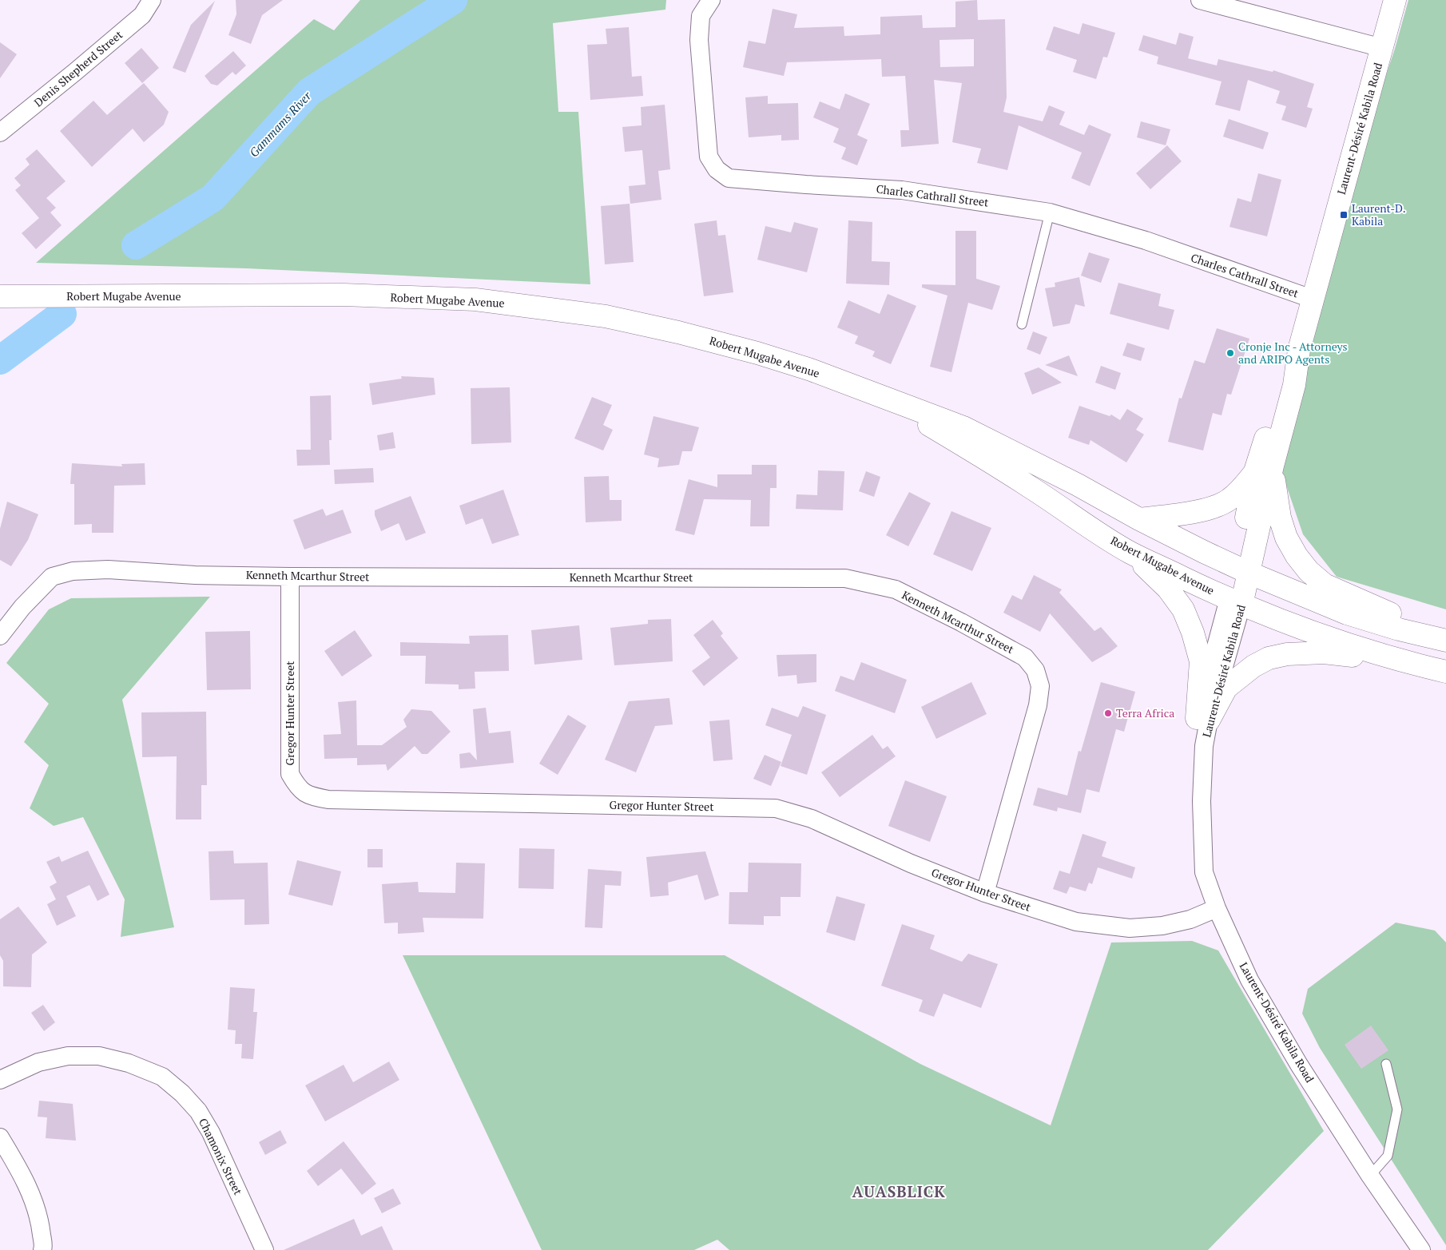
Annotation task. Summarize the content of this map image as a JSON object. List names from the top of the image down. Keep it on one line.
{"streets":{"main road":["Laurent-Désiré Kabila Road","Robert Mugabe Avenue"],"street":["Denis Shepherd Street","Charles Cathrall Street","Kenneth Mcarthur Street","Gregor Hunter Street","Chamonix Street"]},"crossings":[["Laurent-Désiré Kabila Road","Charles Cathrall Street"],["Laurent-Désiré Kabila Road","Robert Mugabe Avenue"],["Laurent-Désiré Kabila Road","Gregor Hunter Street"],["Kenneth Mcarthur Street","Gregor Hunter Street"]],"districts":["AUASBLICK"],"water":["Gammams River"],"places":{"transit":["Laurent-D. Kabila"],"other":["Cronje Inc - Attorneys and ARIPO Agents","Terra Africa"]}}
